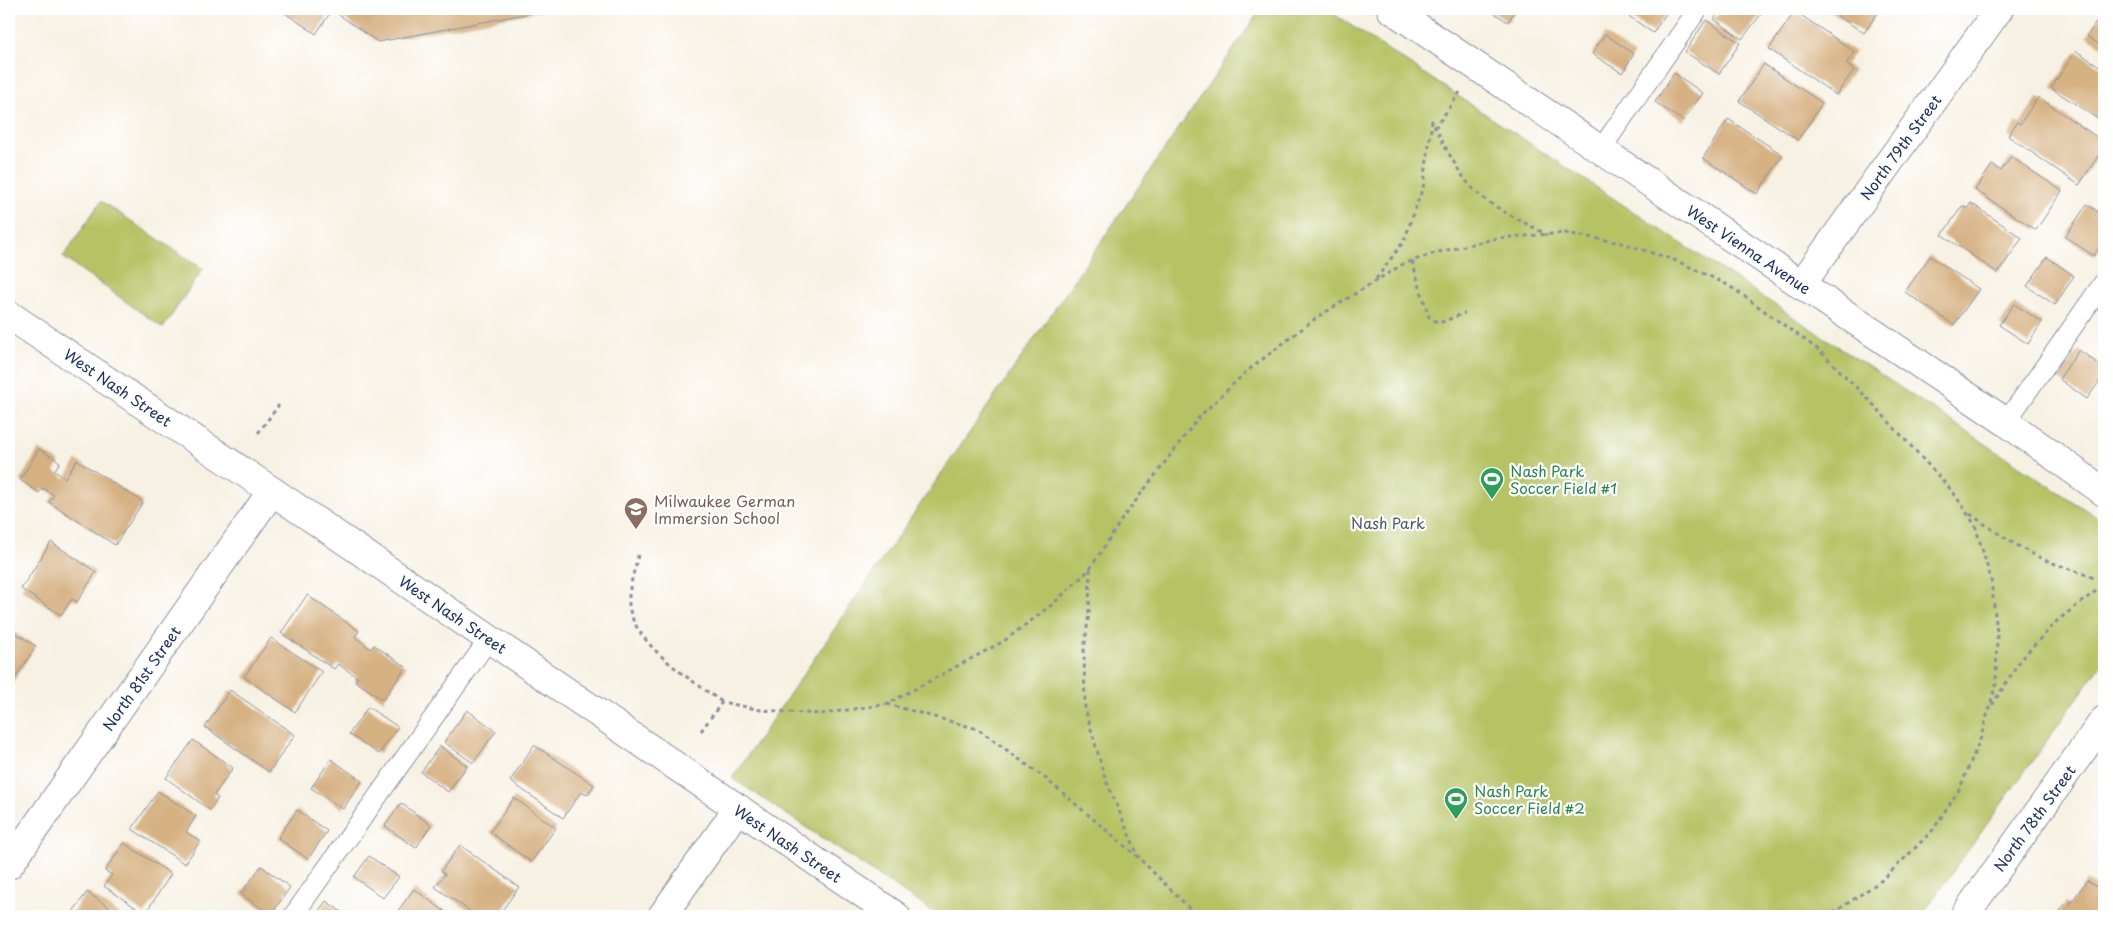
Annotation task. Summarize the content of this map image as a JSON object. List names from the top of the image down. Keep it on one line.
{"streets":{"street":["North 79th Street","West Vienna Avenue","West Nash Street","North 81st Street","North 78th Street"]},"crossings":[["North 79th Street","West Vienna Avenue"],["West Nash Street","North 81st Street"]],"parks":["Nash Park"],"places":{"sports":["Nash Park Soccer Field #1","Nash Park Soccer Field #2"],"school or university":["Milwaukee German Immersion School"]}}
